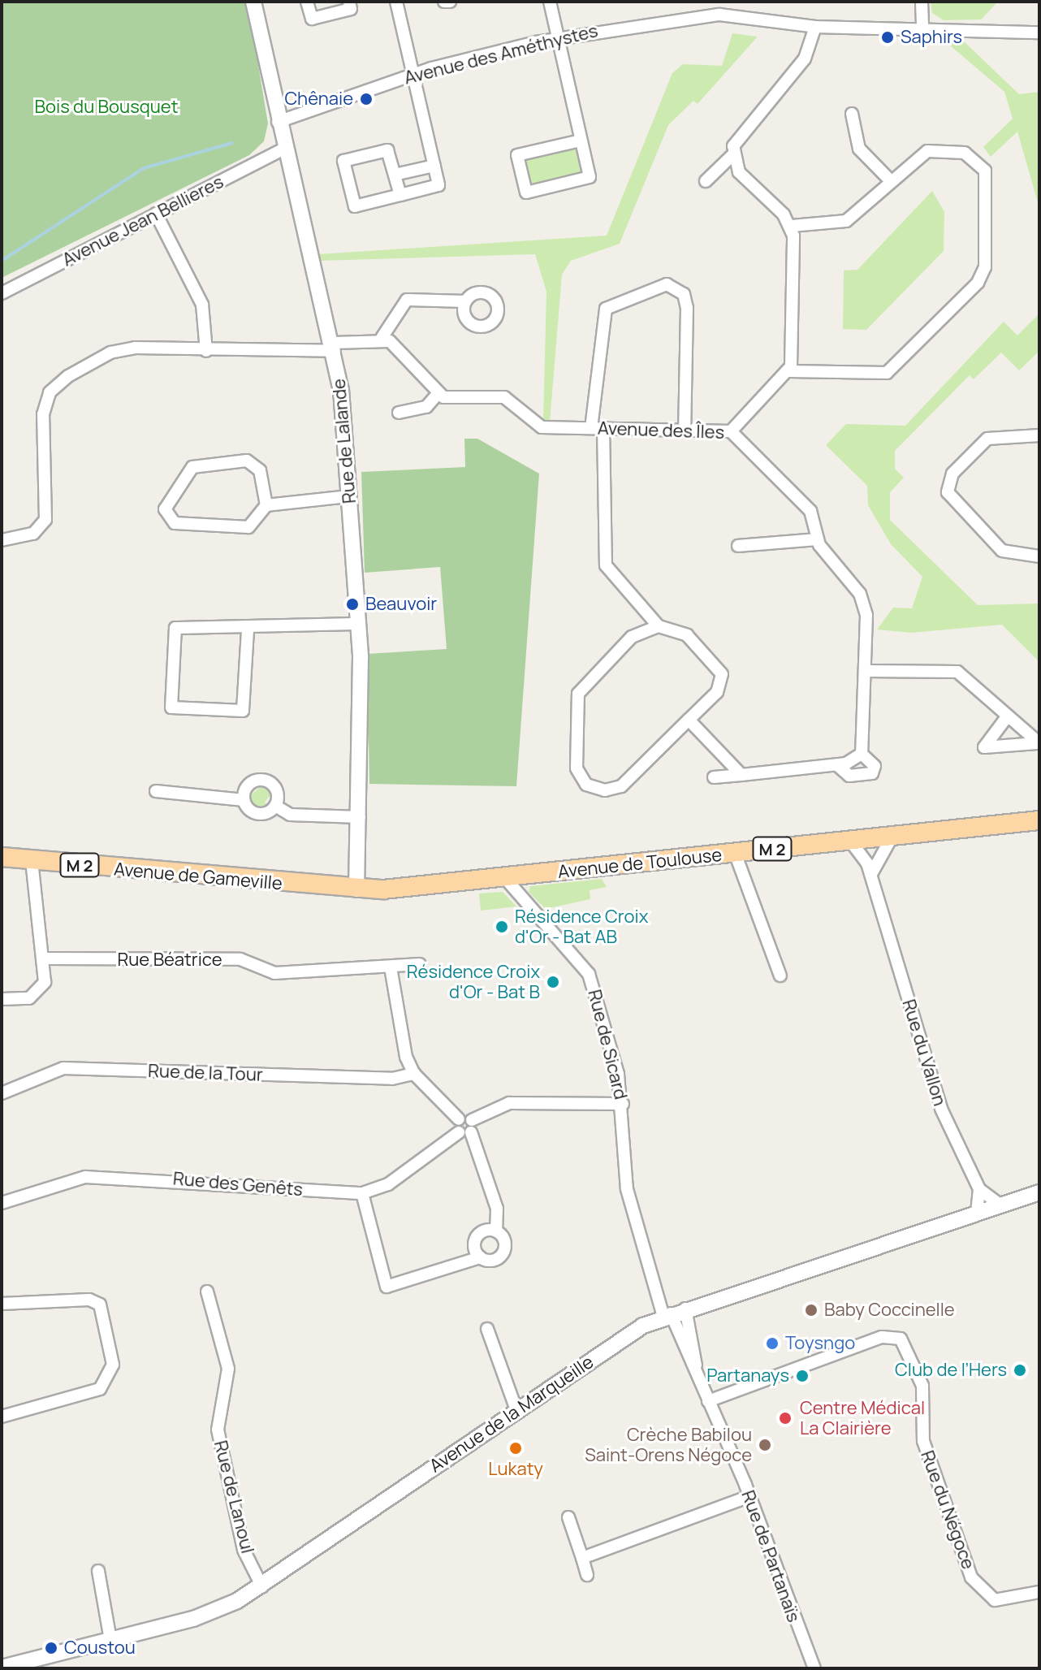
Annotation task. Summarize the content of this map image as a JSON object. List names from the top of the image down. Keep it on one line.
{"streets":{"main road":["M 2","Avenue de Toulouse","Avenue de Gameville"],"street":["Avenue des Améthystes","Avenue Jean Bellieres","Avenue des Îles","Rue de Lalande","Rue Béatrice","Rue de Sicard","Rue du Vallon","Rue de la Tour","Rue des Genêts","Avenue de la Marqueille","Rue de Lanoul","Rue du Négoce","Rue de Partanaïs"]},"crossings":[["Avenue des Améthystes","Rue de Lalande"],["Avenue Jean Bellieres","Rue de Lalande"],["Rue de Lalande","Avenue de Toulouse"],["Rue de Lalande","Avenue de Gameville"],["Avenue de Toulouse","Avenue de Gameville"],["Avenue de Toulouse","Rue de Sicard"],["Avenue de Toulouse","Rue du Vallon"],["Rue de Sicard","Rue des Genêts"],["Rue de Sicard","Avenue de la Marqueille"],["Rue de Sicard","Rue de Partanaïs"],["Rue du Vallon","Avenue de la Marqueille"],["Avenue de la Marqueille","Rue de Lanoul"],["Avenue de la Marqueille","Rue de Partanaïs"],["Rue du Négoce","Rue de Partanaïs"]],"parks":["Bois du Bousquet"],"places":["Saphirs","Chênaie","Beauvoir","Résidence Croix d'Or - Bat AB","Résidence Croix d'Or - Bat B","Baby Coccinelle","Toysngo","Club de l’Hers","Partanays","Centre Médical La Clairière","Crèche Babilou Saint-Orens Négoce","Lukaty","Coustou"]}
